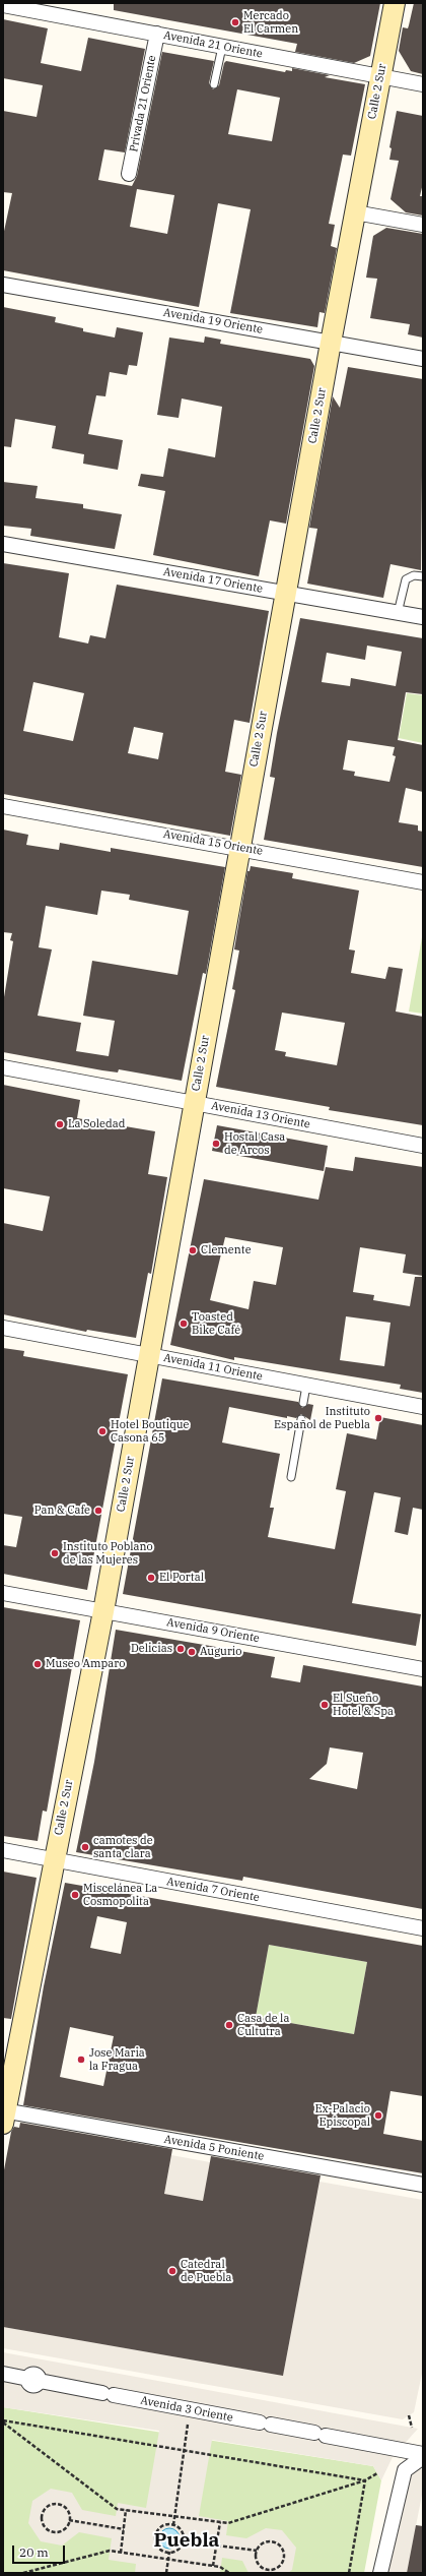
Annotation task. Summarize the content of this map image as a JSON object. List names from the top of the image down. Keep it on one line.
{"streets":{"street":["Avenida 21 Oriente","Calle 2 Sur","Privada 21 Oriente","Avenida 19 Oriente","Avenida 17 Oriente","Avenida 15 Oriente","Avenida 13 Oriente","Avenida 11 Oriente","Avenida 9 Oriente","Avenida 7 Oriente","Avenida 5 Poniente","Avenida 3 Oriente"]},"crossings":[["Avenida 21 Oriente","Calle 2 Sur"],["Avenida 21 Oriente","Privada 21 Oriente"],["Calle 2 Sur","Avenida 19 Oriente"],["Calle 2 Sur","Avenida 17 Oriente"],["Calle 2 Sur","Avenida 15 Oriente"],["Calle 2 Sur","Avenida 13 Oriente"],["Calle 2 Sur","Avenida 11 Oriente"],["Calle 2 Sur","Avenida 9 Oriente"],["Calle 2 Sur","Avenida 7 Oriente"],["Calle 2 Sur","Avenida 5 Poniente"]],"districts":["Puebla"],"places":["Mercado El Carmen","La Soledad","Hostal Casa de Arcos","Clemente","Toasted Bike Café","Instituto Español de Puebla","Hotel Boutique Casona 65","Pan & Cafe","Instituto Poblano de las Mujeres","El Portal","Delicias","Augurio","Museo Amparo","El Sueño Hotel & Spa","camotes de santa clara","Miscelánea La Cosmopolita","Casa de la Cultutra","Jose Maria la Fragua","Ex-Palacio Episcopal","Catedral de Puebla"],"scale_bar":"20 m"}
